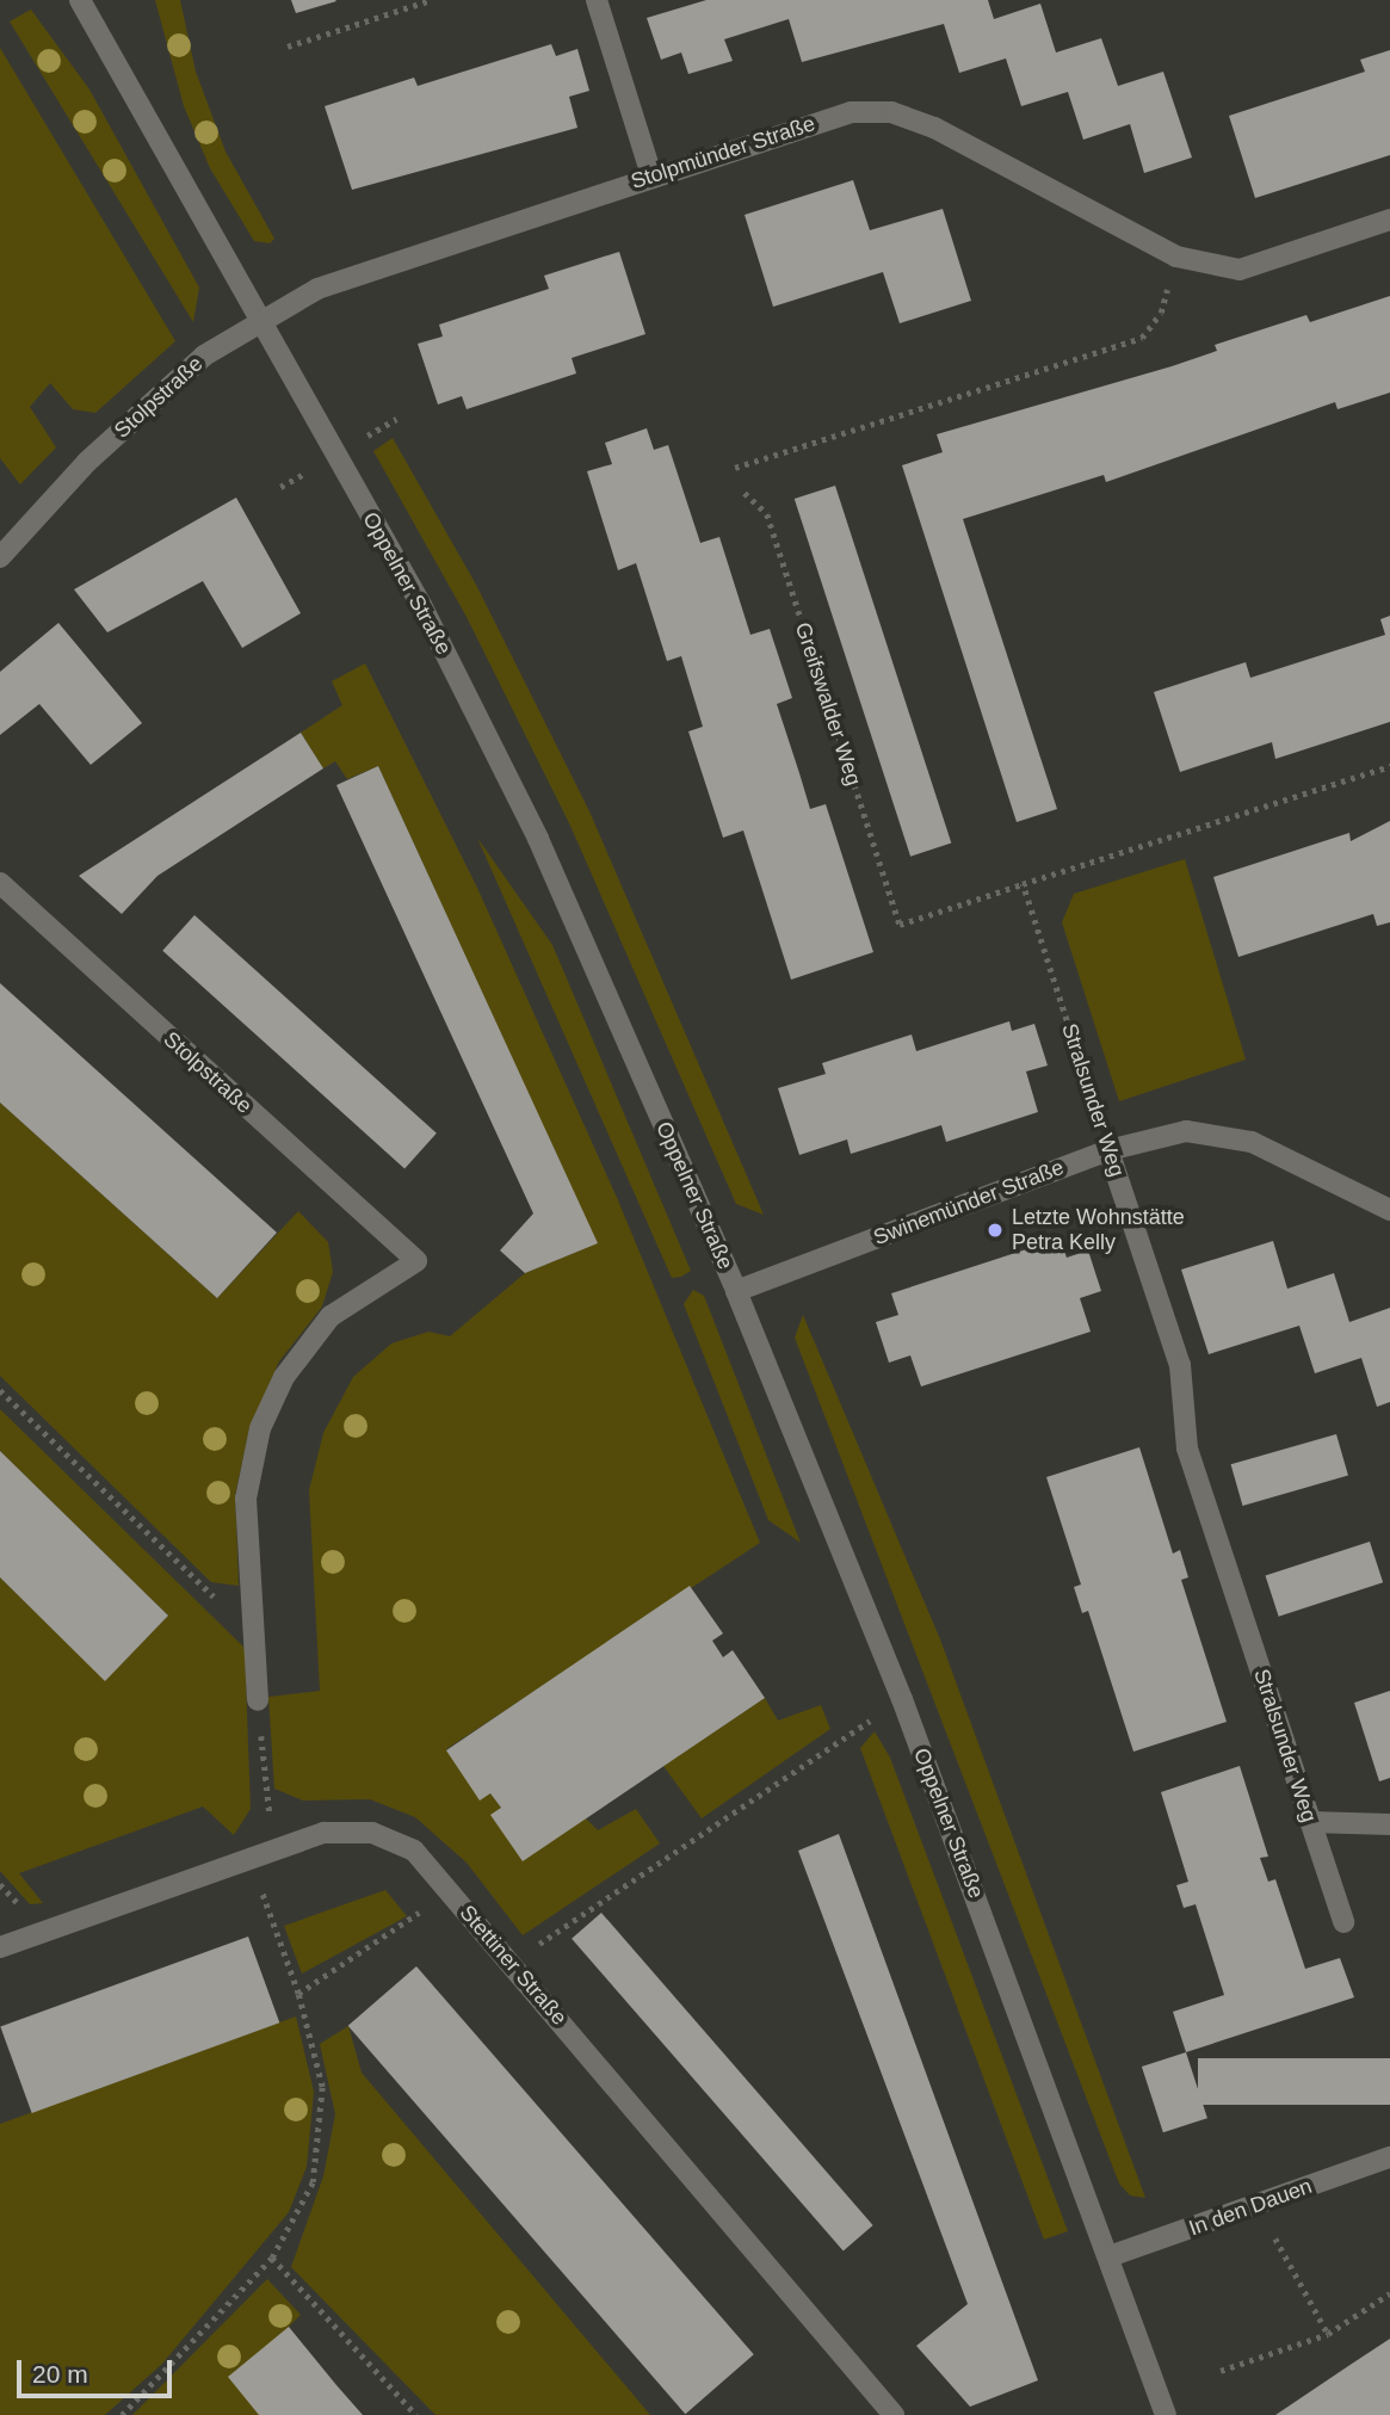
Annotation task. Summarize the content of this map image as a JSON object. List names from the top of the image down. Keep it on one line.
{"streets":{"street":["Stolpmünder Straße","Stolpstraße","Oppelner Straße","Stralsunder Weg","Swinemünder Straße","Stettiner Straße","In den Dauen"],"path":["Greifswalder Weg"]},"crossings":[["Stolpmünder Straße","Stolpstraße"],["Stolpmünder Straße","Oppelner Straße"],["Stolpstraße","Oppelner Straße"],["Oppelner Straße","Swinemünder Straße"],["Oppelner Straße","In den Dauen"],["Greifswalder Weg","Stralsunder Weg"],["Stralsunder Weg","Swinemünder Straße"]],"places":["Letzte Wohnstätte Petra Kelly"],"scale_bar":"20 m"}
